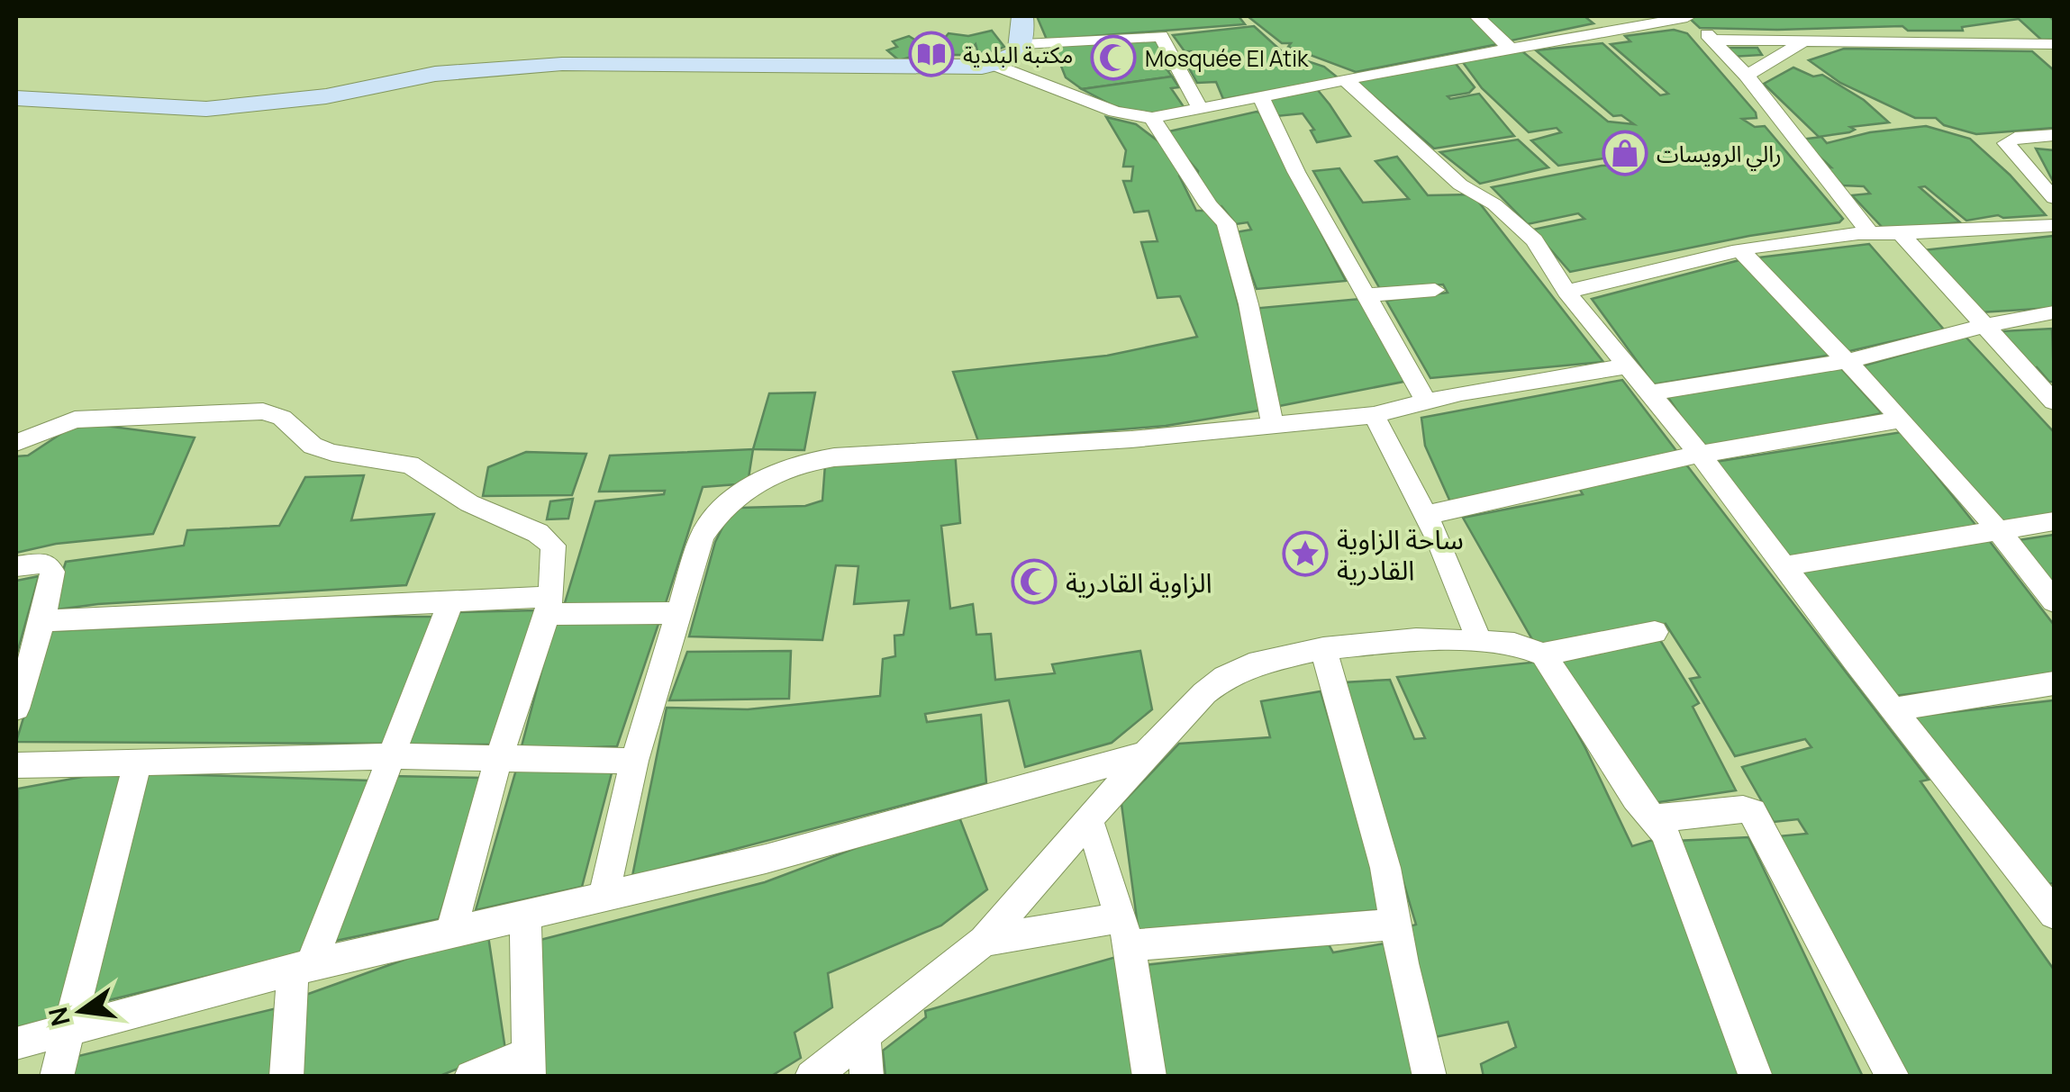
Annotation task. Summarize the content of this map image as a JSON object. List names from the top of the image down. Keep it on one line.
{"places":{"library":["مكتبة البلدية"],"mosque":["Mosquée El Atik","الزاوية القادرية"],"shop":["رالي الرويسات"],"place":["ساحة الزاوية القادرية"]},"north":"left"}
